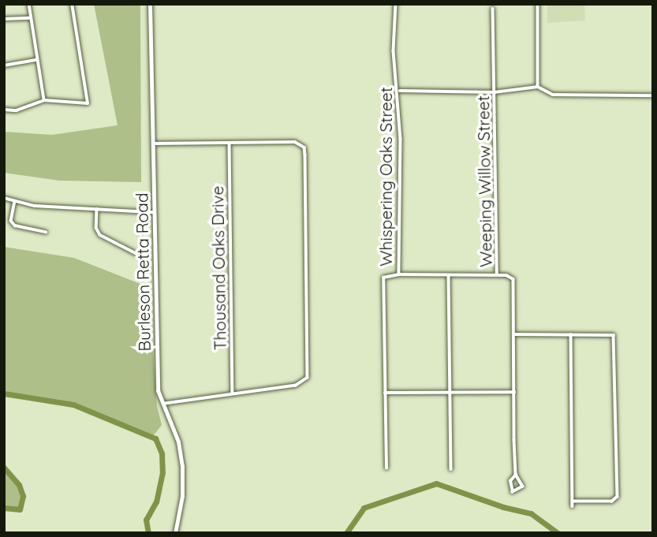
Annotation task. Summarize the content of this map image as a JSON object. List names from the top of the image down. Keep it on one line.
{"streets":{"street":["Whispering Oaks Street","Weeping Willow Street","Thousand Oaks Drive","Burleson Retta Road"]}}
